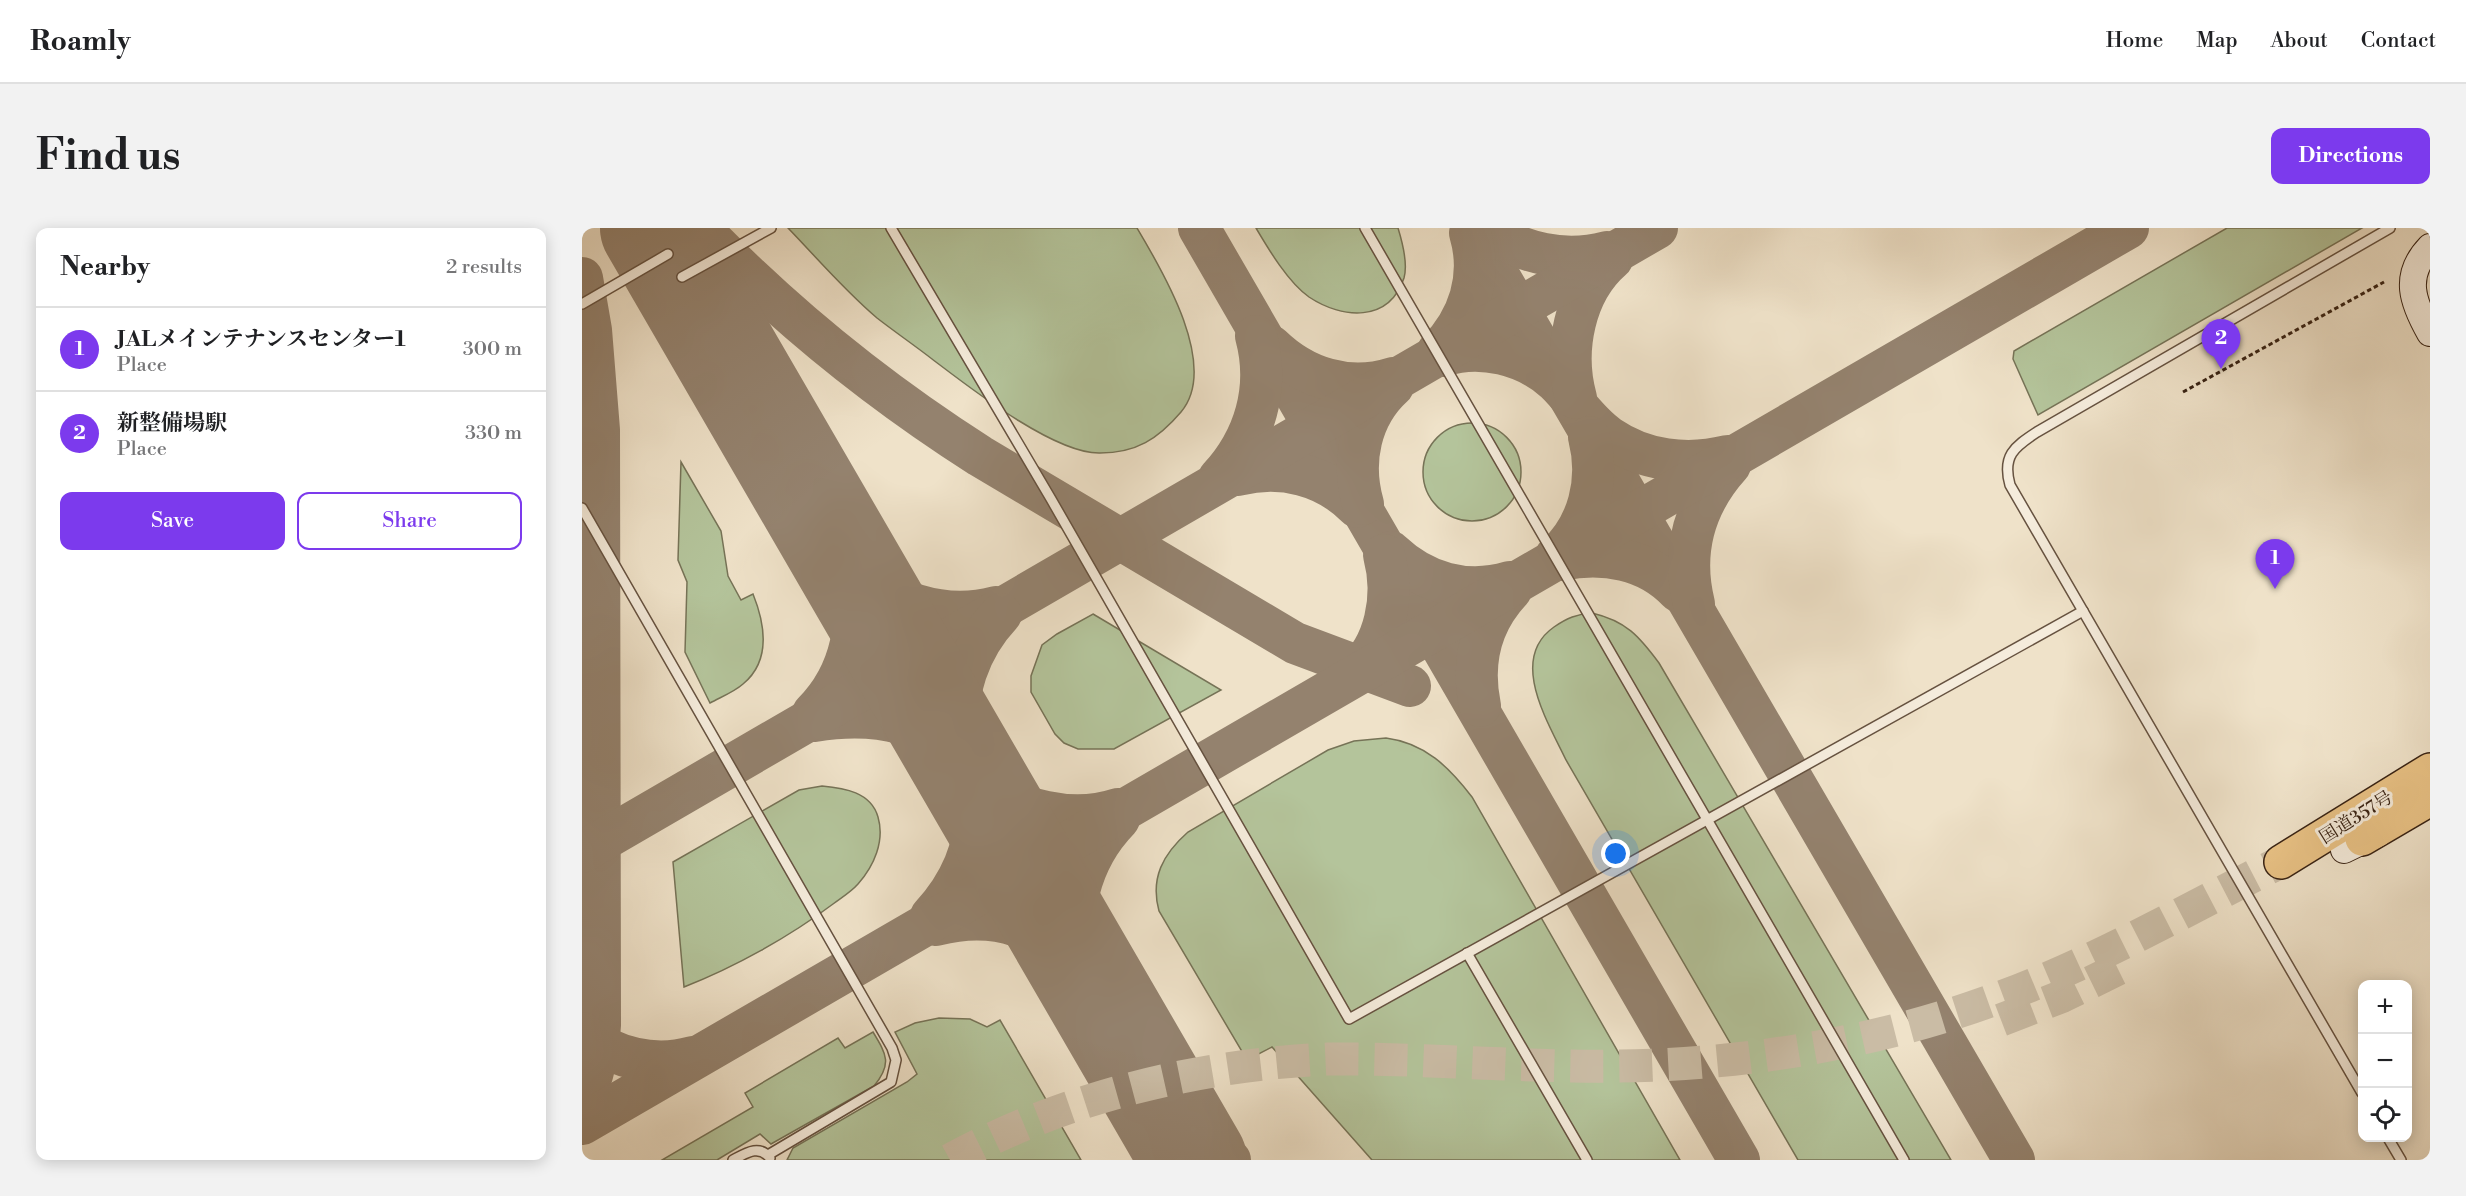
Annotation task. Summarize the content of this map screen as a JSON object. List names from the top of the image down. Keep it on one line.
{"streets":{"highway":["国道357号"]},"page":{"header":"Roamly","nav":["Home","Map","About","Contact"],"buttons":["Directions",["Save","Share"]],"title":"Find us","heading":["Nearby","2 results"],"list":[{"mark":"1","name":"JALメインテナンスセンター1","note":"Place","value":"300 m"},{"mark":"2","name":"新整備場駅","note":"Place","value":"330 m"}],"pins":["2","1"],"map_buttons":["+","−"]}}
